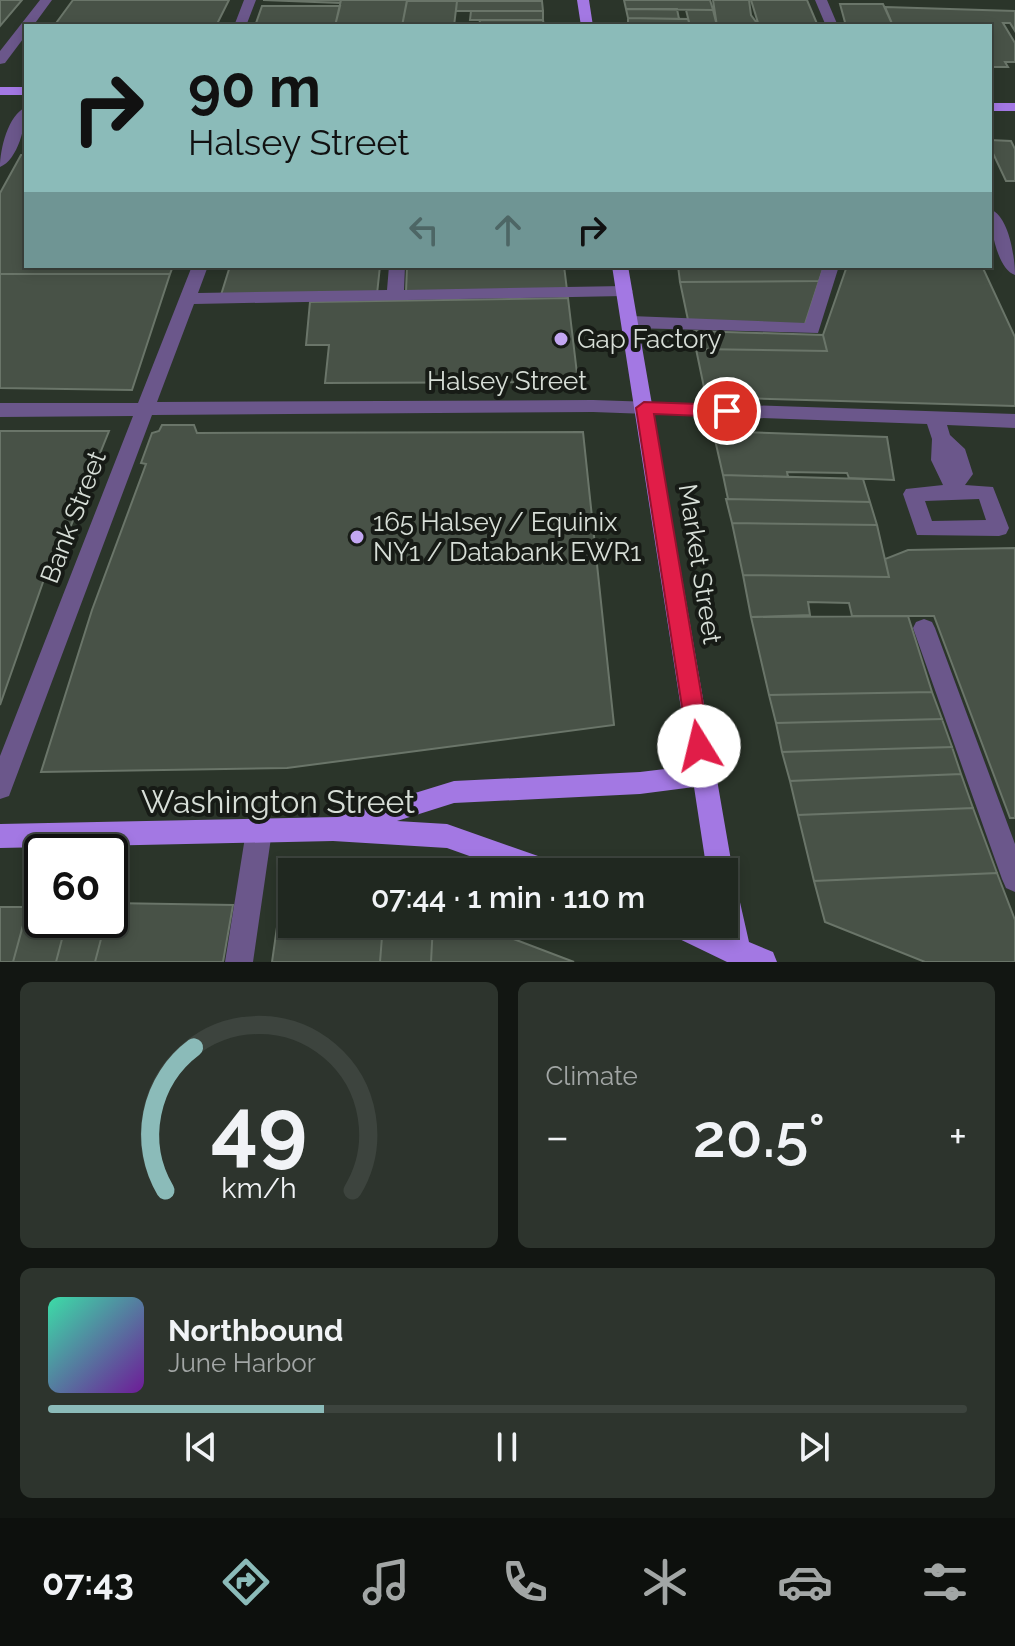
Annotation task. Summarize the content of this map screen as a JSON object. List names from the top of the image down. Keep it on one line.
{"streets":{"main road":["Market Street","Washington Street"],"street":["Halsey Street","Bank Street"]},"crossings":[["Halsey Street","Bank Street"],["Halsey Street","Market Street"]],"places":["Gap Factory","165 Halsey / Equinix NY1 / Databank EWR1"],"page":{"turn":["90 m","Halsey Street"],"limit":"60","trip":"07:44 · 1 min · 110 m","tile":"Climate","heat":["−","20.5°","+"],"song":["Northbound","June Harbor"],"tabs":"07:43","gauge":["49","km/h"]}}
